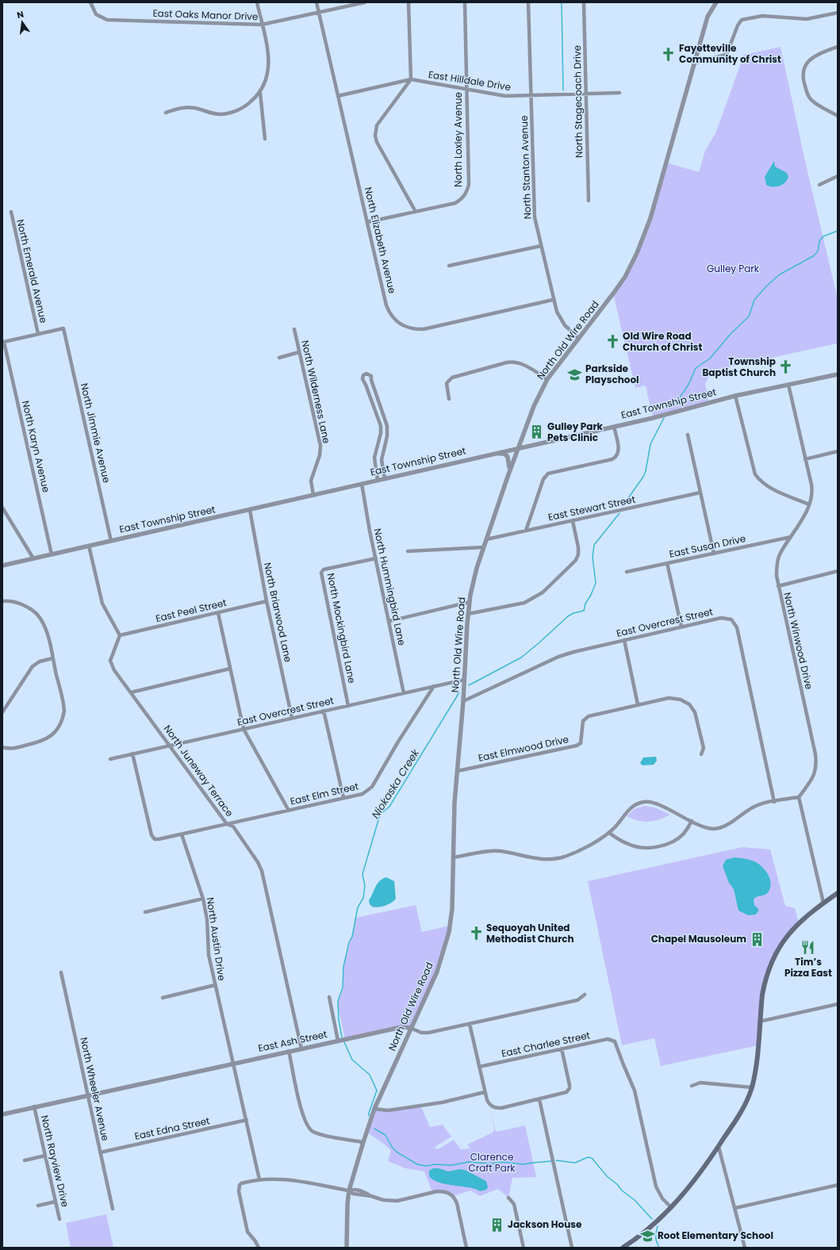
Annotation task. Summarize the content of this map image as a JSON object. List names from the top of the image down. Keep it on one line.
{"streets":{"street":["East Oaks Manor Drive","East Hilldale Drive","North Stagecoach Drive","North Loxley Avenue","North Stanton Avenue","North Elizabeth Avenue","North Emerald Avenue","North Old Wire Road","North Wilderness Lane","East Township Street","North Jimmie Avenue","North Karyn Avenue","East Stewart Street","East Susan Drive","North Hummingbird Lane","East Peel Street","North Briarwood Lane","East Overcrest Street","North Mockingbird Lane","North Winwood Drive","East Elmwood Drive","North Juneway Terrace","East Elm Street","North Austin Drive","East Ash Street","East Charlee Street","North Wheeler Avenue","East Edna Street","North Rayview Drive"]},"crossings":[["East Oaks Manor Drive","North Elizabeth Avenue"],["East Hilldale Drive","North Stagecoach Drive"],["East Hilldale Drive","North Loxley Avenue"],["East Hilldale Drive","North Stanton Avenue"],["East Hilldale Drive","North Elizabeth Avenue"],["North Stanton Avenue","North Elizabeth Avenue"],["North Stanton Avenue","North Old Wire Road"],["North Emerald Avenue","North Jimmie Avenue"],["North Emerald Avenue","North Karyn Avenue"],["North Old Wire Road","East Township Street"],["North Old Wire Road","East Stewart Street"],["North Old Wire Road","East Overcrest Street"],["North Old Wire Road","East Elmwood Drive"],["North Old Wire Road","East Ash Street"],["North Wilderness Lane","East Township Street"],["East Township Street","North Jimmie Avenue"],["East Township Street","North Karyn Avenue"],["East Township Street","North Hummingbird Lane"],["East Township Street","North Briarwood Lane"],["East Township Street","North Winwood Drive"],["North Jimmie Avenue","North Karyn Avenue"],["East Susan Drive","North Winwood Drive"],["North Hummingbird Lane","East Overcrest Street"],["North Hummingbird Lane","North Mockingbird Lane"],["East Peel Street","North Briarwood Lane"],["East Peel Street","North Juneway Terrace"],["North Briarwood Lane","East Overcrest Street"],["East Overcrest Street","North Mockingbird Lane"],["East Overcrest Street","North Juneway Terrace"],["East Overcrest Street","East Elm Street"],["North Juneway Terrace","East Elm Street"],["North Juneway Terrace","East Ash Street"],["East Elm Street","North Austin Drive"],["North Austin Drive","East Ash Street"],["North Austin Drive","East Edna Street"],["East Ash Street","North Wheeler Avenue"],["East Ash Street","North Rayview Drive"],["North Wheeler Avenue","East Edna Street"]],"water":["Niokaska Creek"],"parks":["Gulley Park","Clarence Craft Park"],"places":{"church":["Fayetteville Community of Christ","Old Wire Road Church of Christ","Township Baptist Church","Sequoyah United Methodist Church"],"school or university":["Parkside Playschool","Root Elementary School"],"building":["Gulley Park Pets Clinic","Chapel Mausoleum","Jackson House"],"restaurant":["Tim’s Pizza East"]},"north":"top"}
